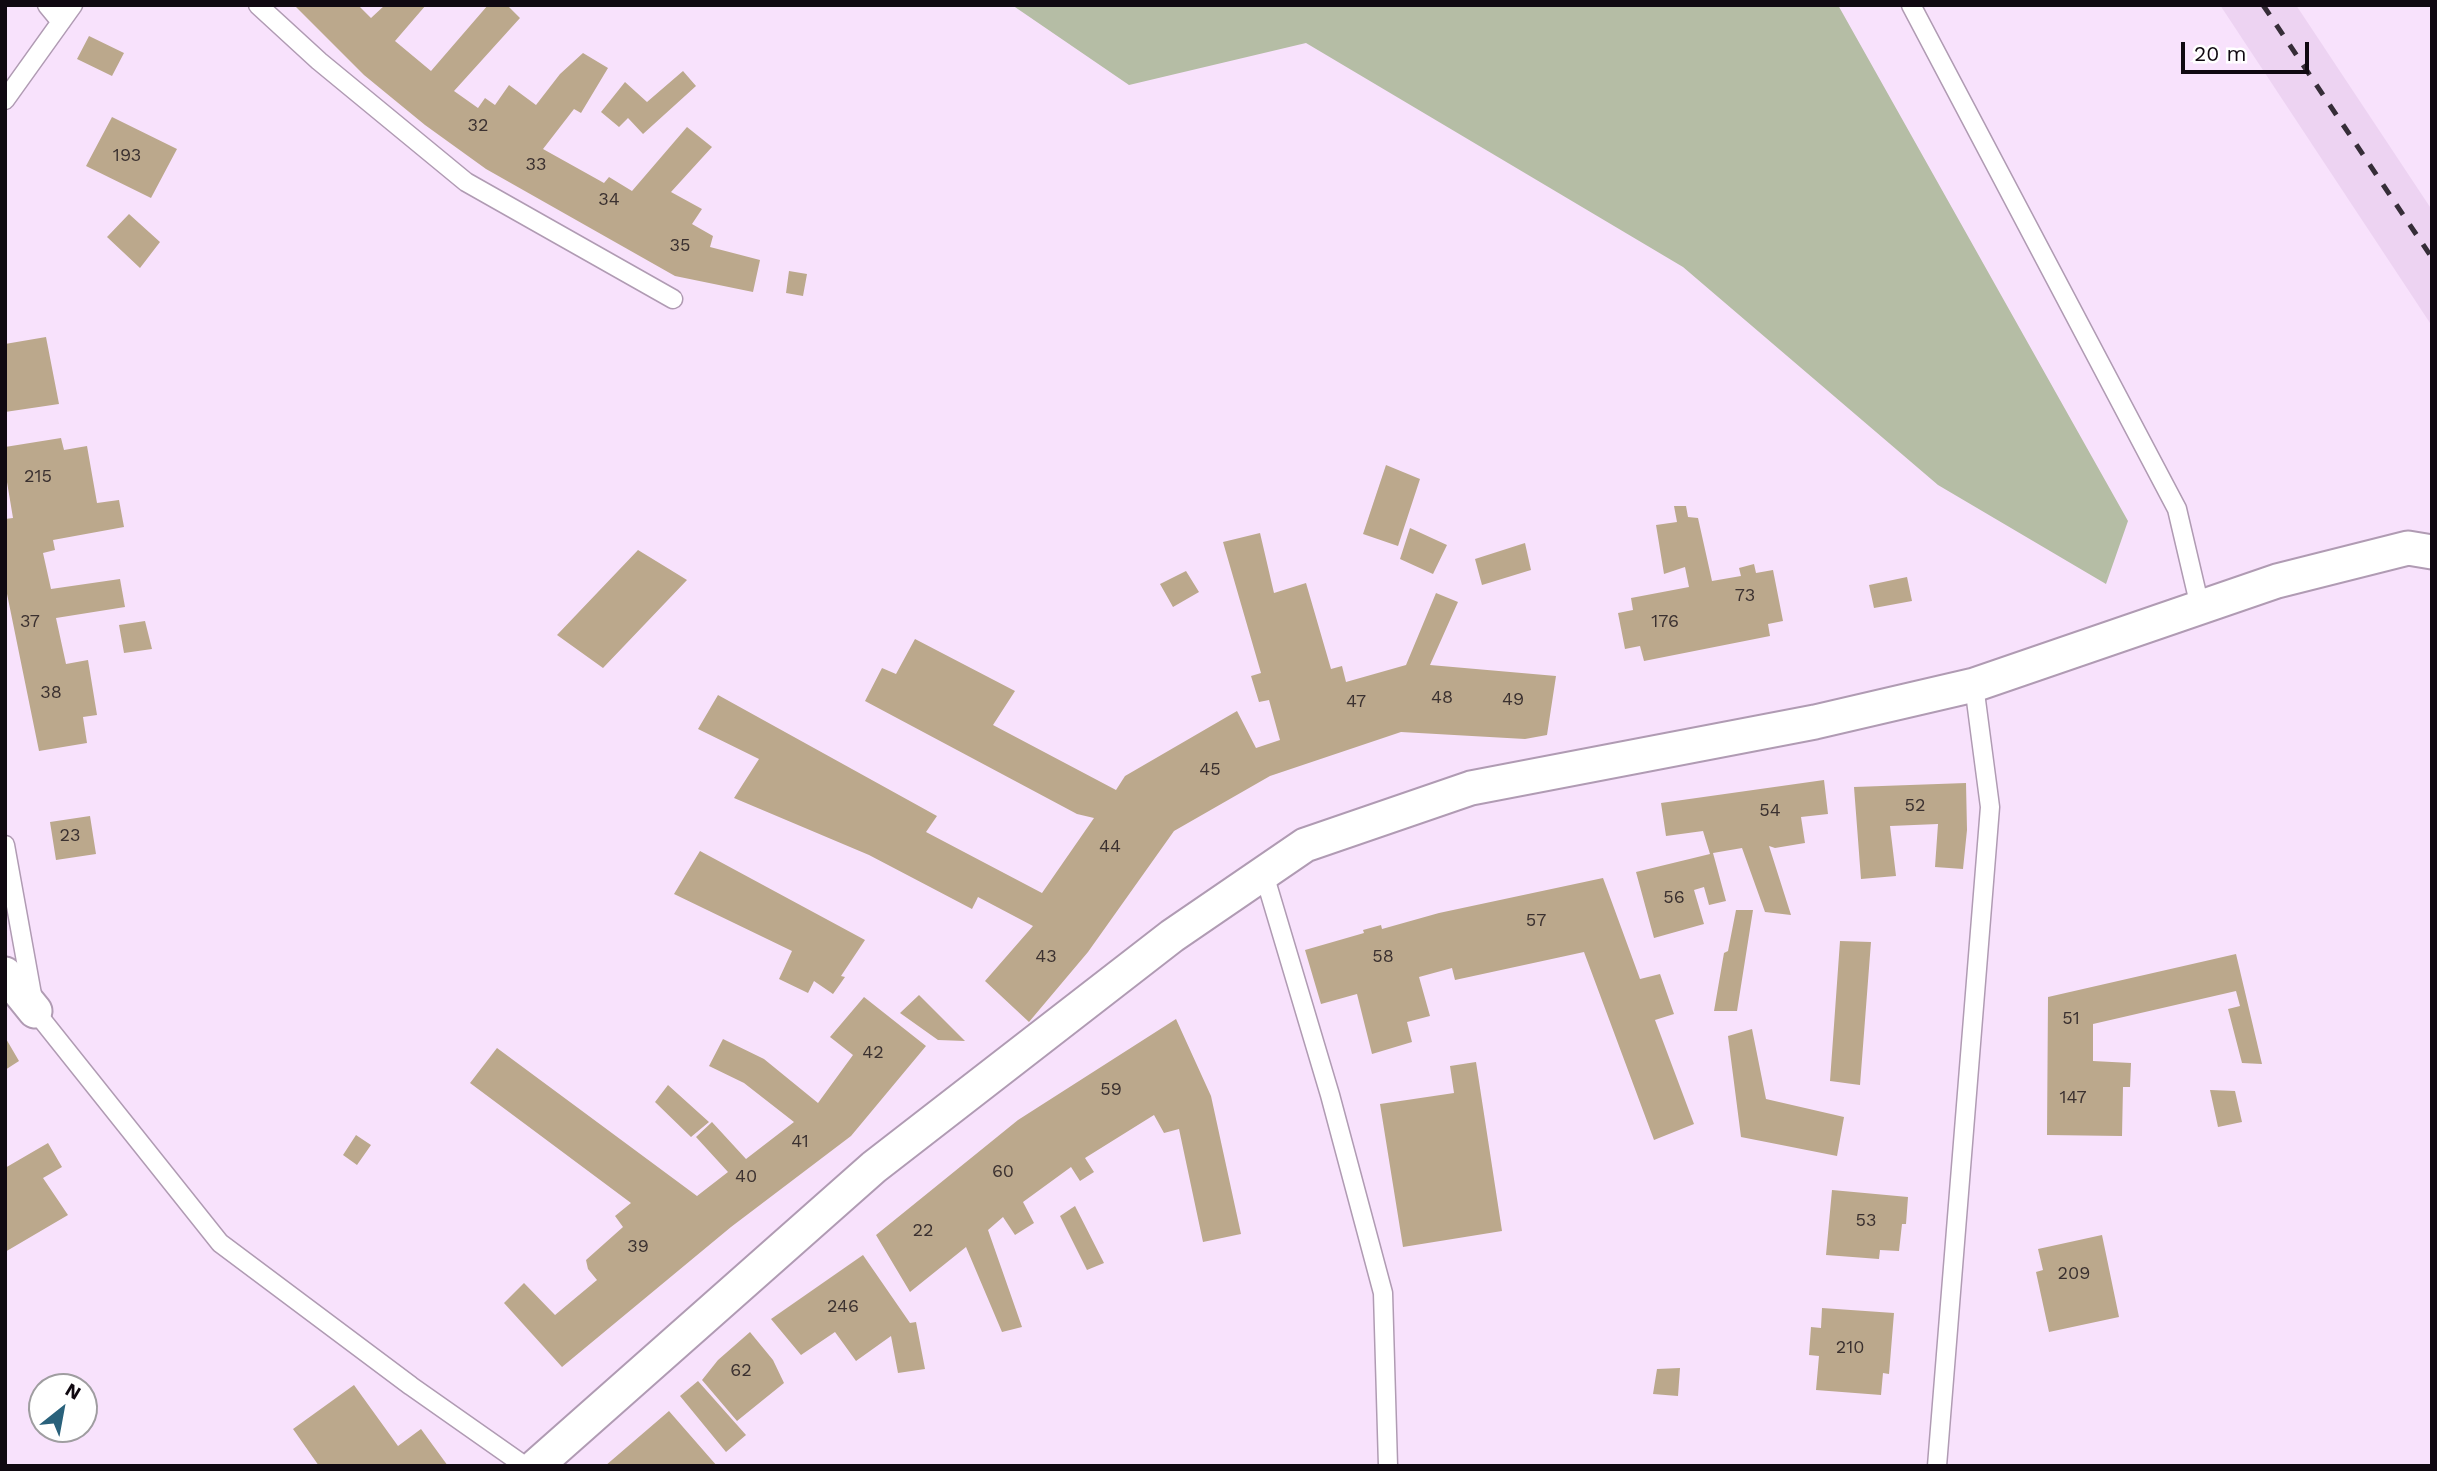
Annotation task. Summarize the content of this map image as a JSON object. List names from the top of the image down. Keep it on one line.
{"house_numbers":["32","193","33","34","35","215","73","37","176","38","48","49","47","45","52","54","23","44","56","57","43","58","51","42","59","147","41","60","40","53","22","39","209","246","210","62"],"scale_bar":"20 m","north":"top right"}
